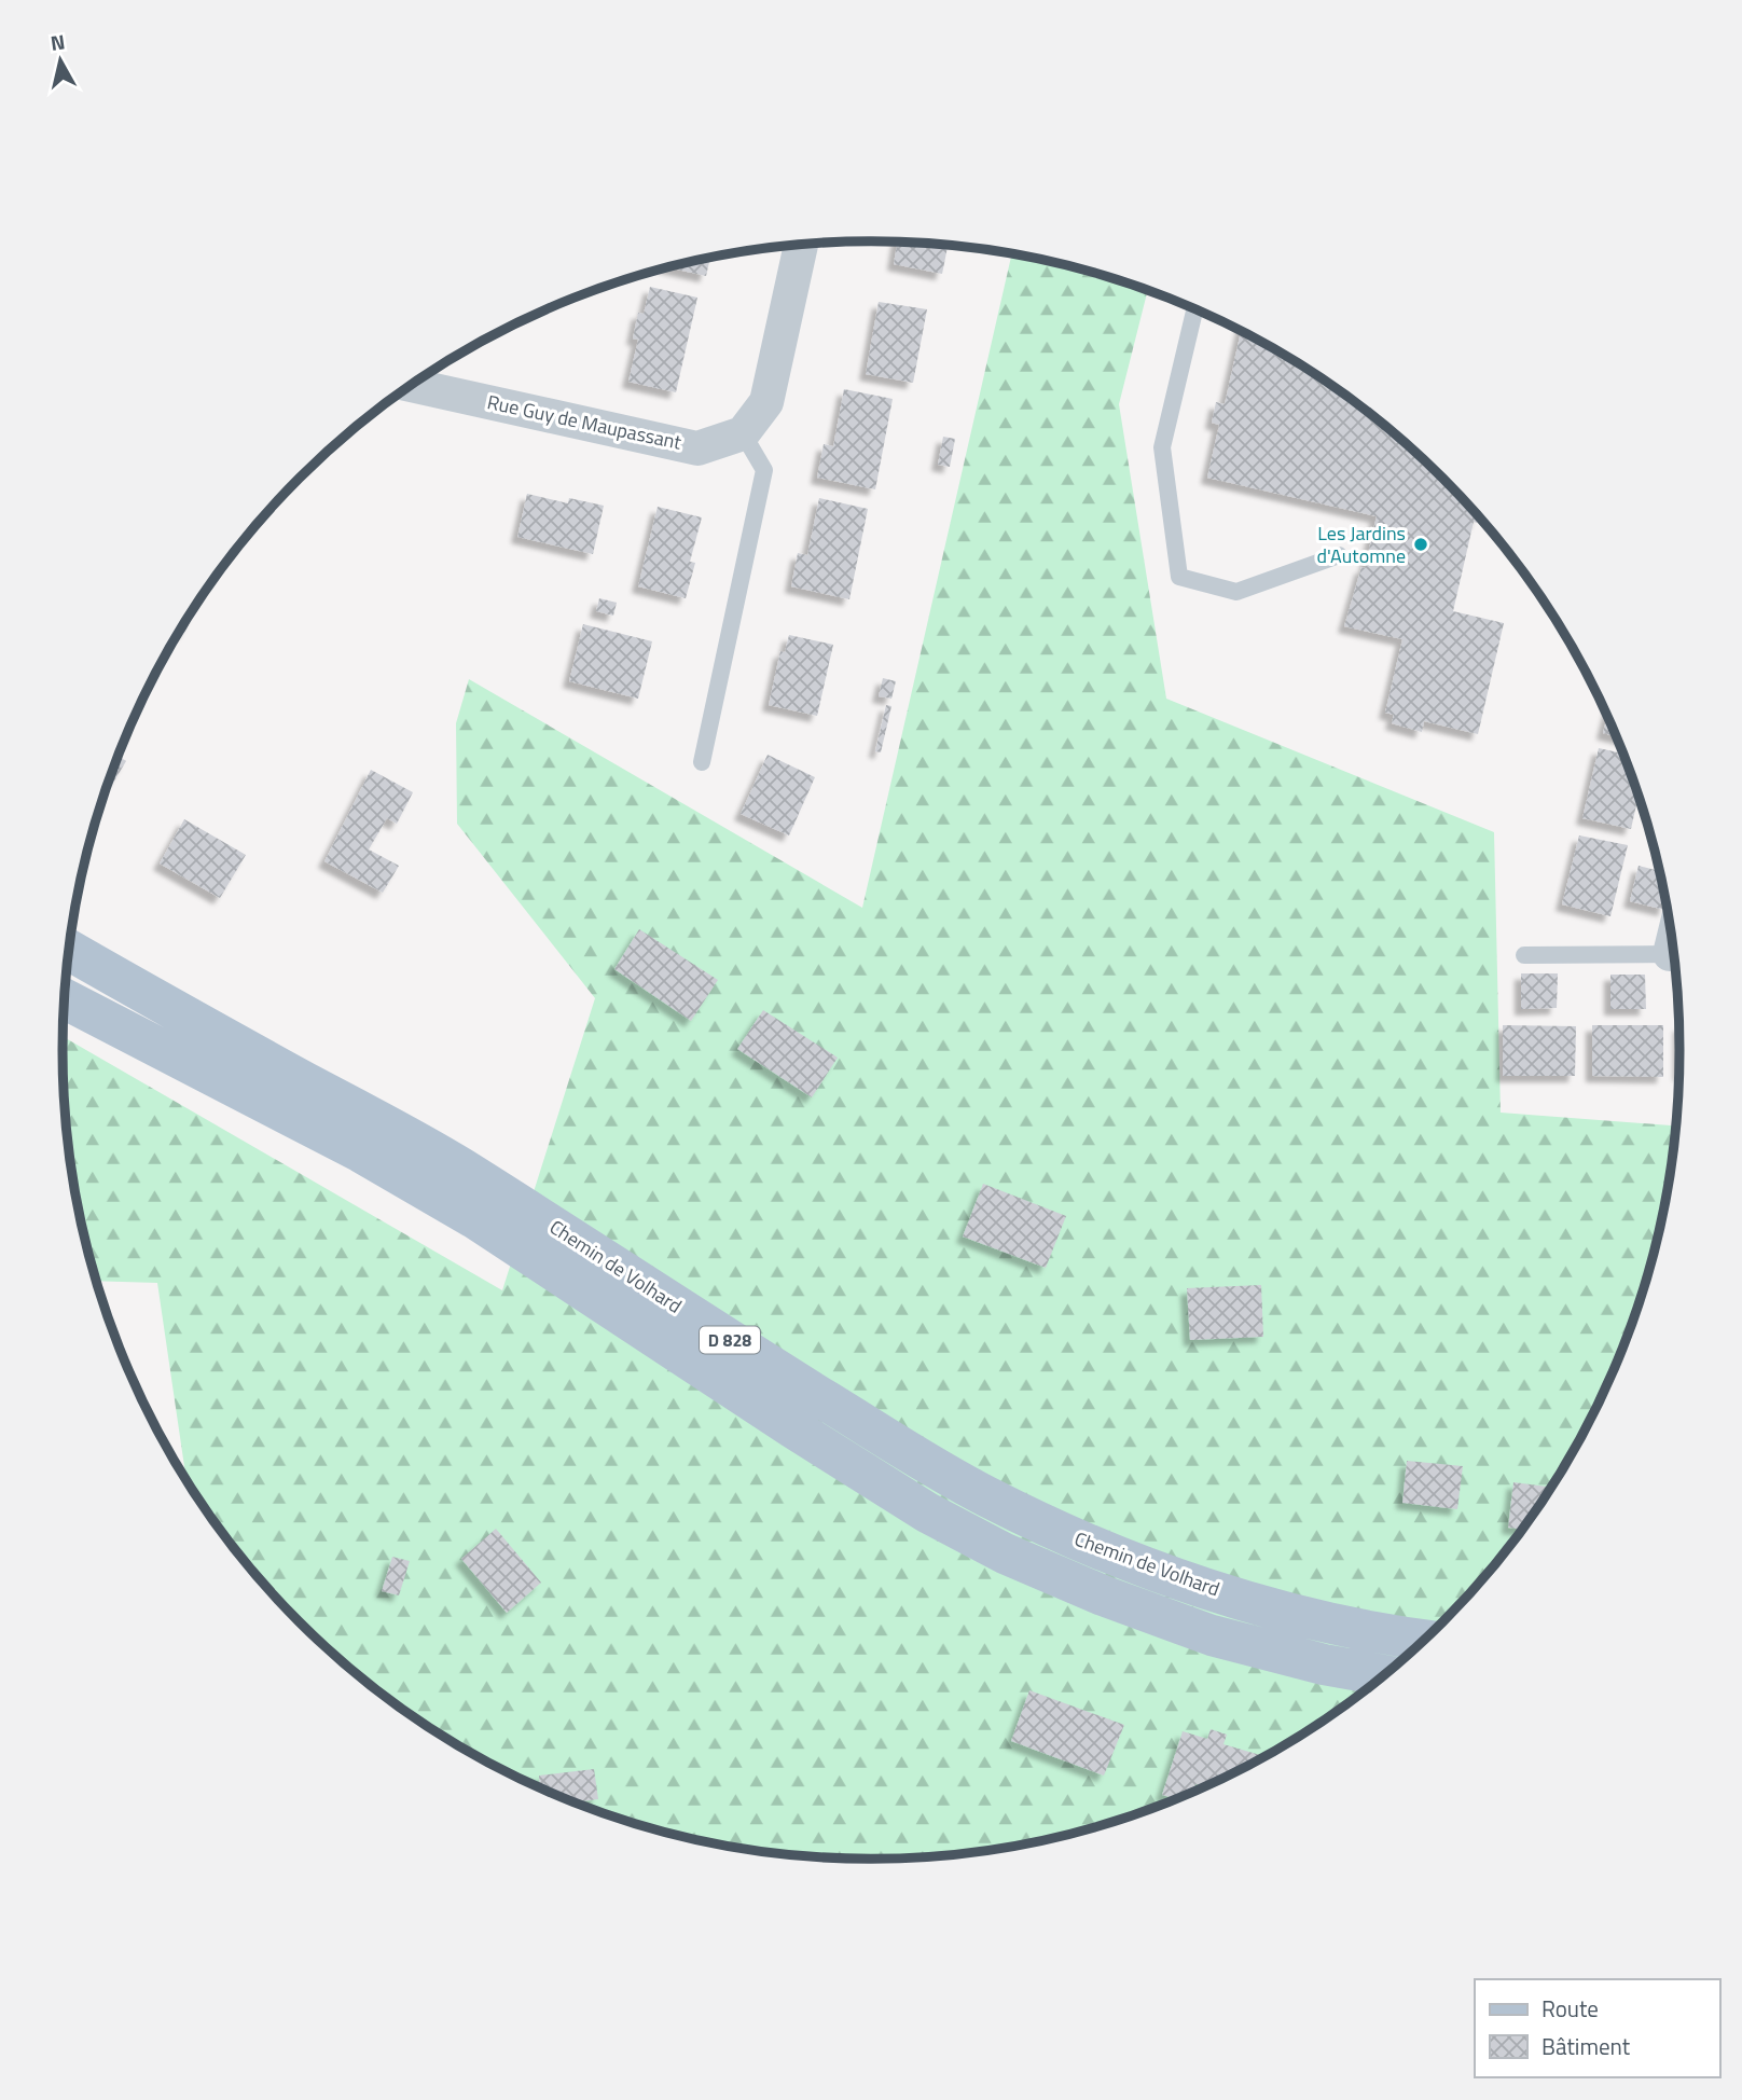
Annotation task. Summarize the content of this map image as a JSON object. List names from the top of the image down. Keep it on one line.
{"streets":{"main road":["Chemin de Volhard","D 828"],"street":["Rue Guy de Maupassant"]},"places":["Les Jardins d'Automne"],"legend":["Route","Bâtiment"],"north":"top"}
